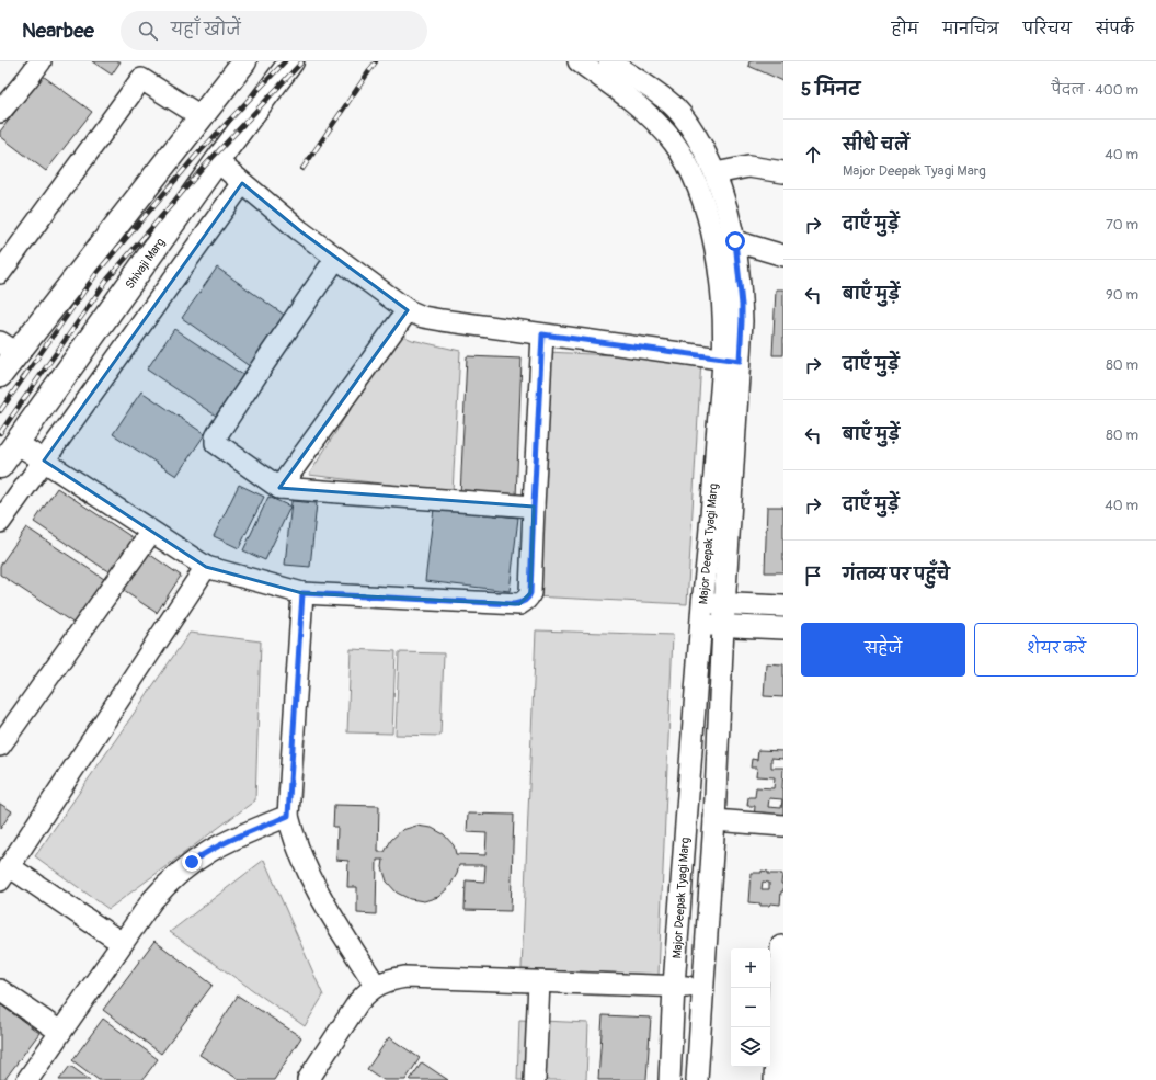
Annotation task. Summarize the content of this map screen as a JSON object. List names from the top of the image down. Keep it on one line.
{"streets":{"main road":["Shivaji Marg"],"street":["Major Deepak Tyagi Marg"]},"page":{"header":"Nearbee","search":"यहाँ खोजें","nav":["होम","मानचित्र","परिचय","संपर्क"],"heading":["5 मिनट","पैदल · 400 m"],"list":[["सीधे चलें","Major Deepak Tyagi Marg","40 m"],["दाएँ मुड़ें","70 m"],["बाएँ मुड़ें","90 m"],["दाएँ मुड़ें","80 m"],["बाएँ मुड़ें","80 m"],["दाएँ मुड़ें","40 m"],"गंतव्य पर पहुँचे"],"buttons":["सहेजें","शेयर करें"],"map_buttons":["+","−"]}}
